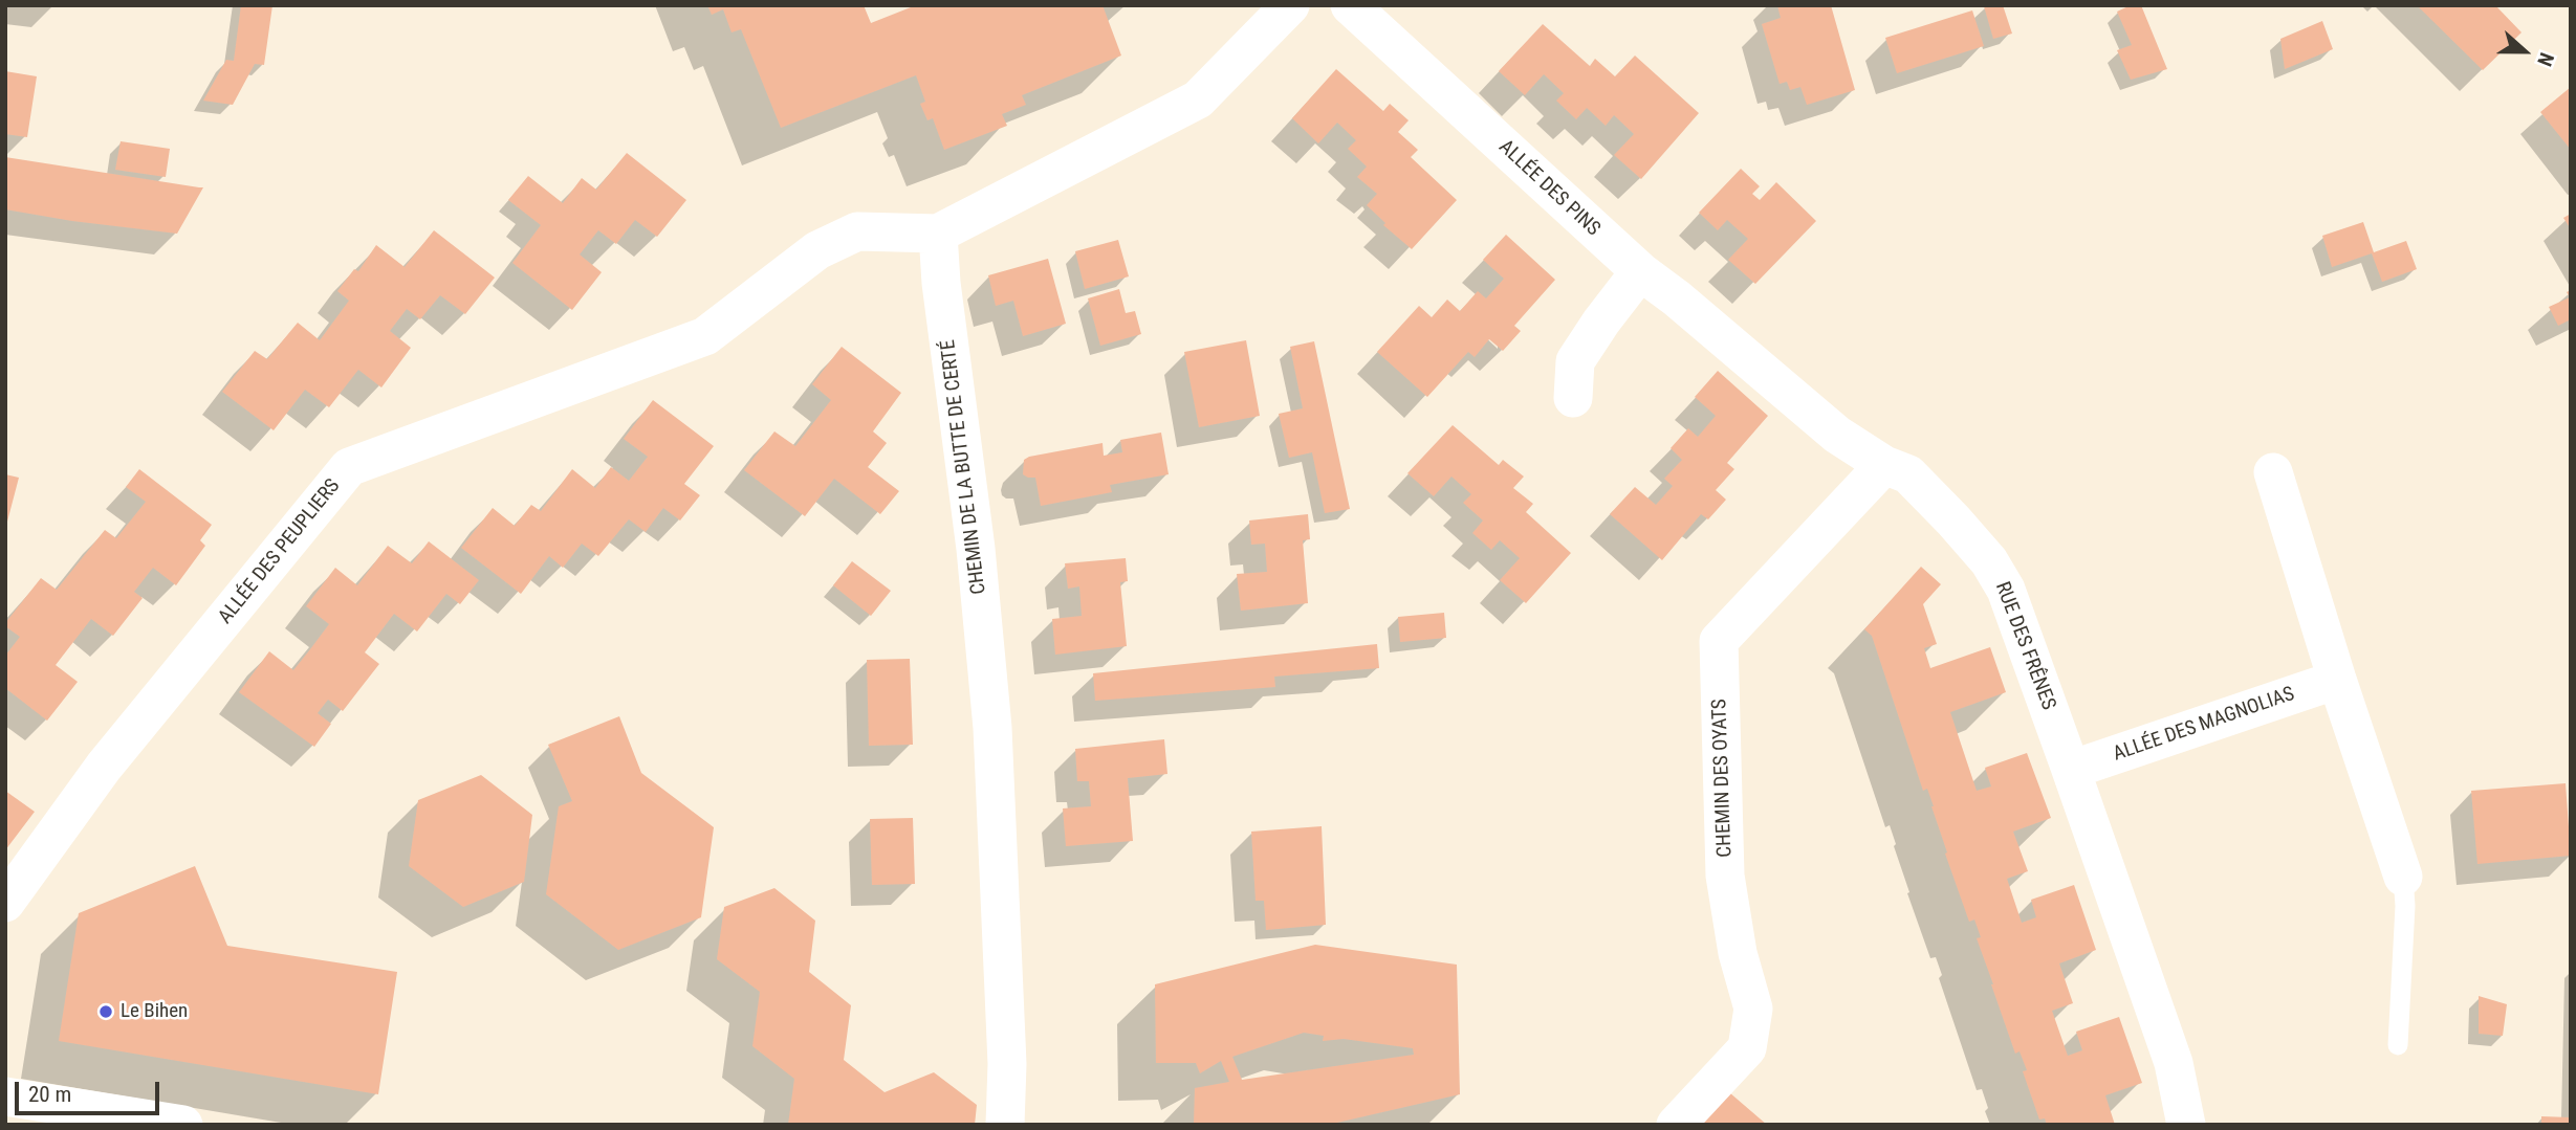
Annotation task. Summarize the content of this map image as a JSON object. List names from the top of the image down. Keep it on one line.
{"streets":{"street":["ALLÉE DES PINS","CHEMIN DE LA BUTTE DE CERTÉ","ALLÉE DES PEUPLIERS","RUE DES FRÊNES","ALLÉE DES MAGNOLIAS","CHEMIN DES OYATS"]},"crossings":[["ALLÉE DES PINS","RUE DES FRÊNES"],["CHEMIN DE LA BUTTE DE CERTÉ","ALLÉE DES PEUPLIERS"],["RUE DES FRÊNES","ALLÉE DES MAGNOLIAS"],["RUE DES FRÊNES","CHEMIN DES OYATS"]],"places":["Le Bihen"],"scale_bar":"20 m","north":"right"}
